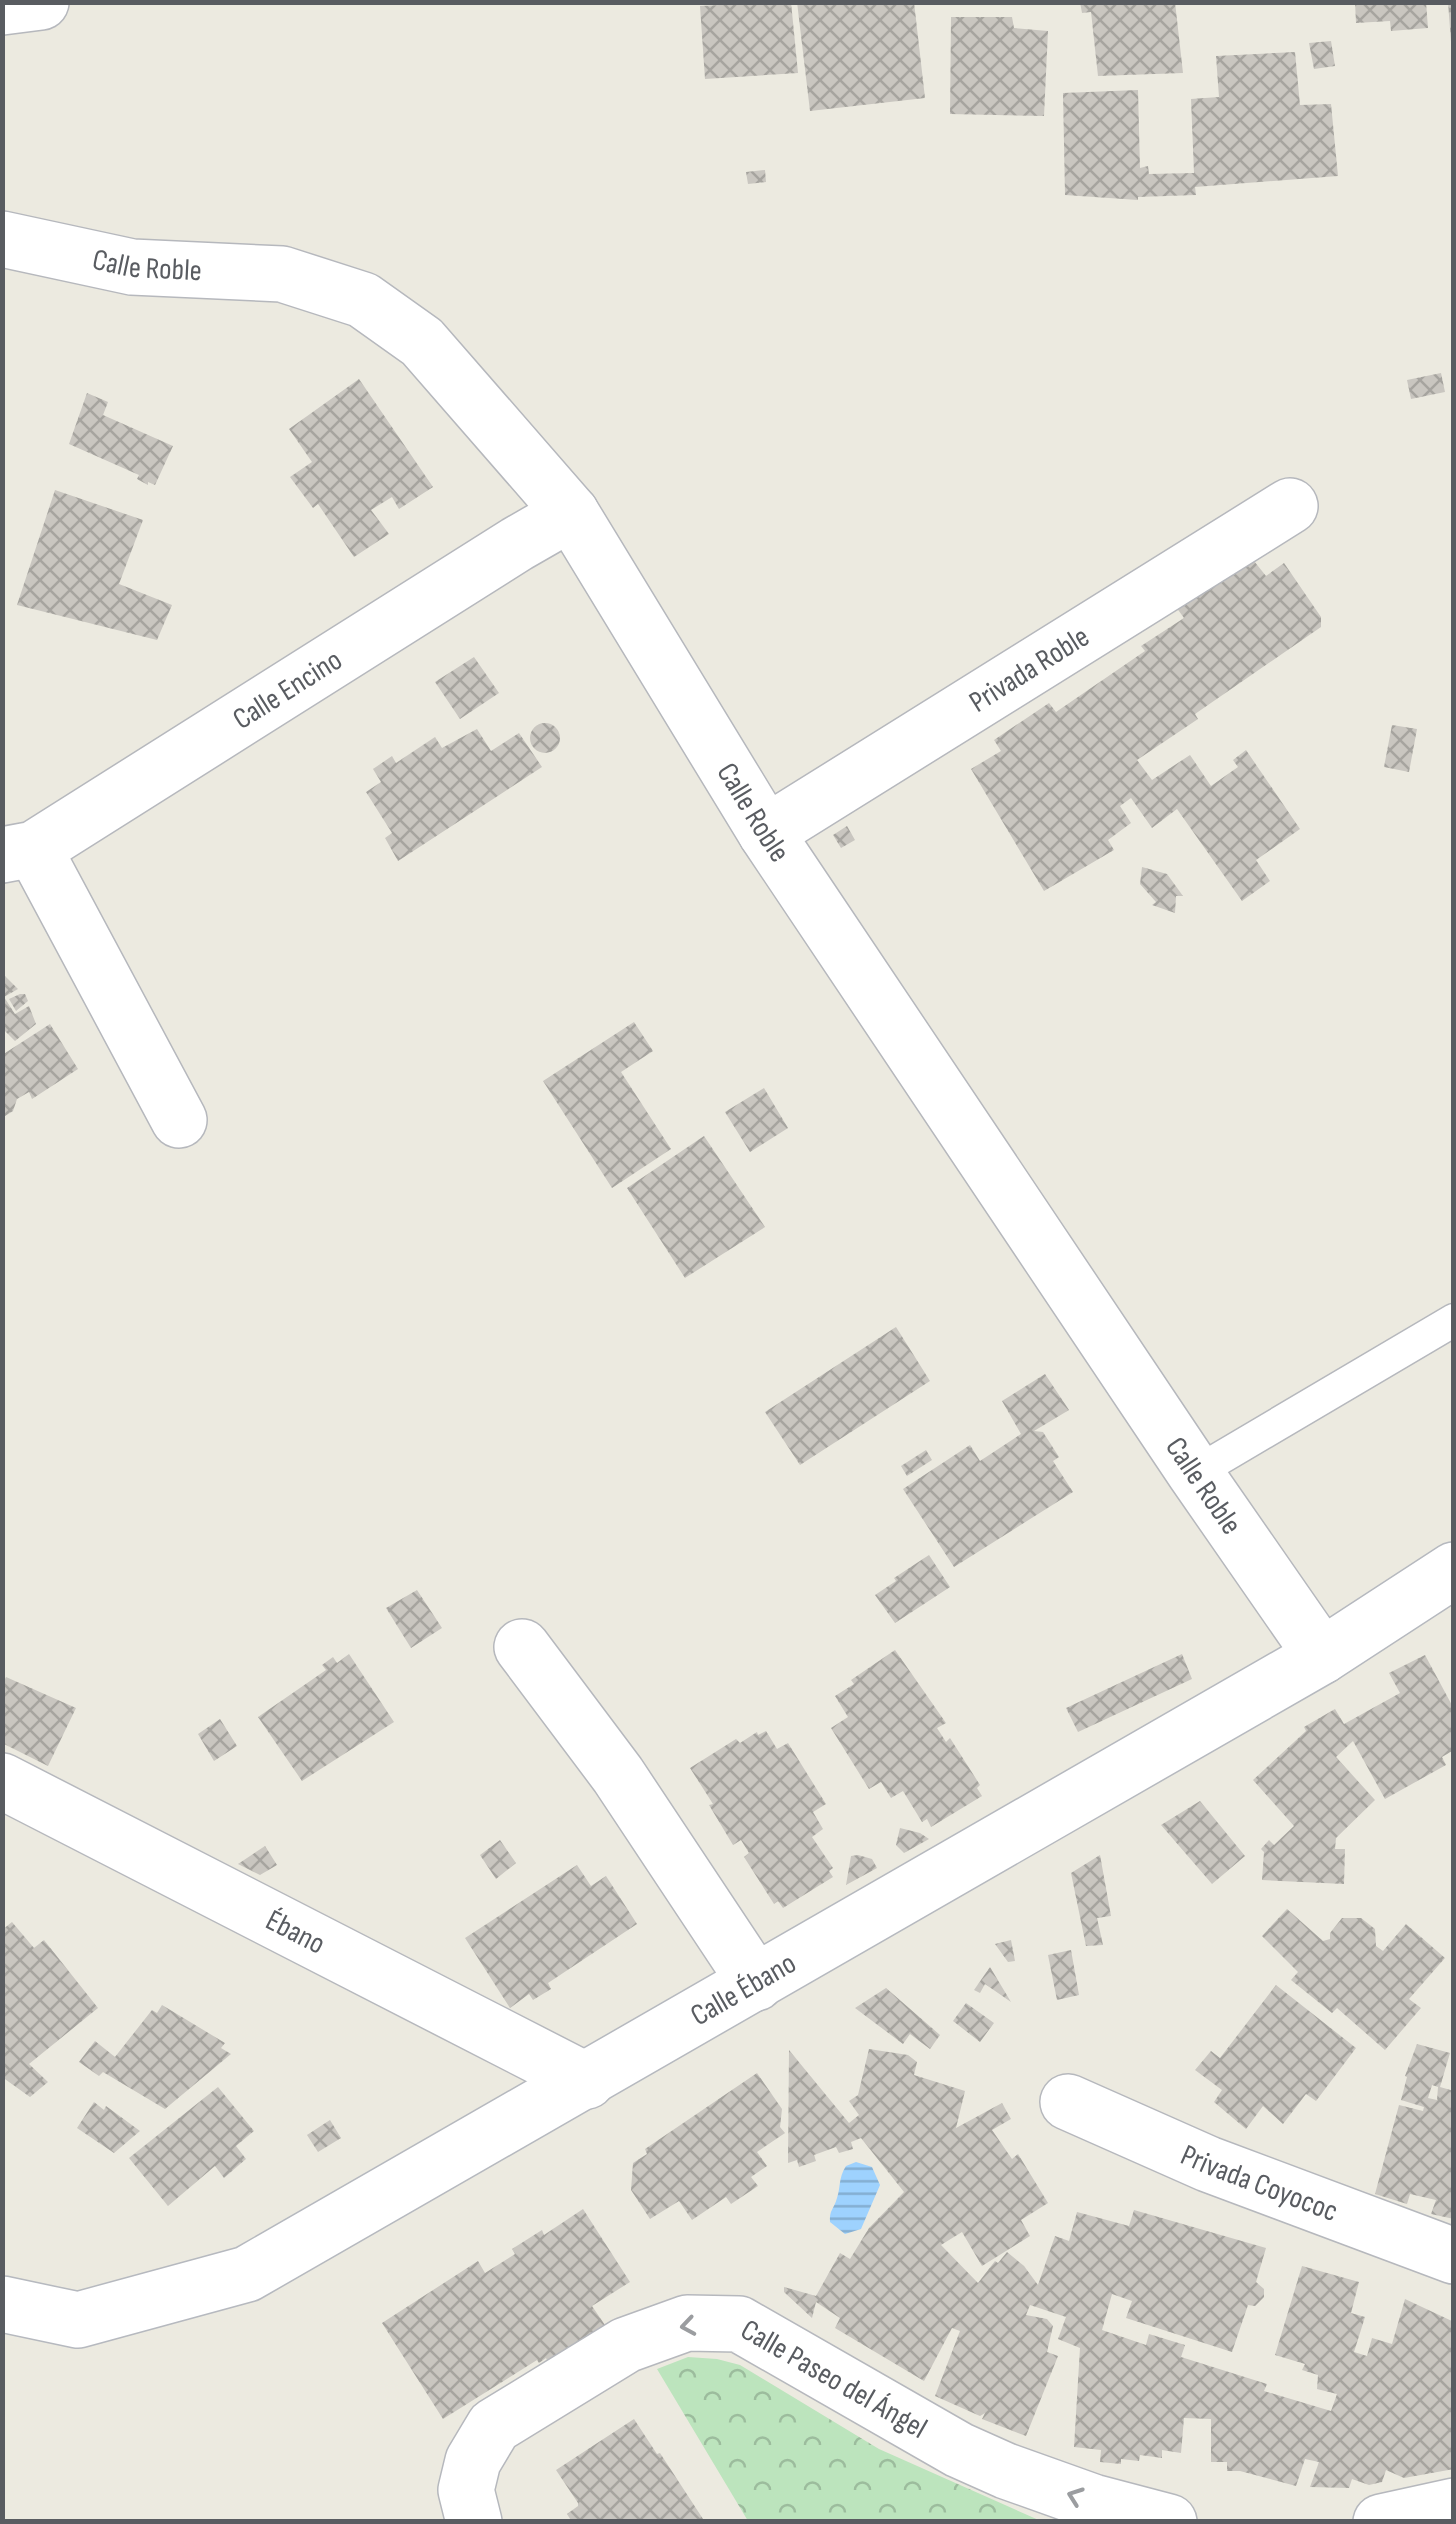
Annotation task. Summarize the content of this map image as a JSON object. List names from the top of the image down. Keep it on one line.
{"streets":{"street":["Calle Roble","Privada Roble","Calle Encino","Ébano","Calle Ébano","Privada Coyococ","Calle Paseo del Ángel"]},"crossings":[["Calle Roble","Privada Roble"],["Calle Roble","Calle Encino"],["Calle Roble","Calle Ébano"],["Ébano","Calle Ébano"]],"one_way":["Calle Paseo del Ángel"]}
